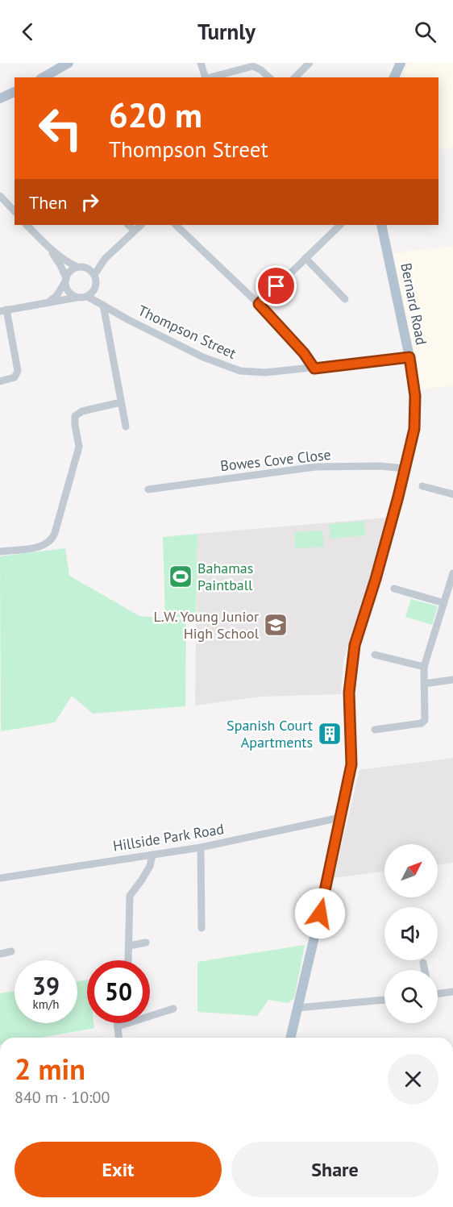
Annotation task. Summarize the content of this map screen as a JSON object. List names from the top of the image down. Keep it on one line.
{"streets":{"main road":["Bernard Road"],"street":["Thompson Street","Bowes Cove Close","Hillside Park Road"]},"crossings":[["Bernard Road","Thompson Street"],["Bernard Road","Bowes Cove Close"],["Bernard Road","Hillside Park Road"]],"places":{"sports":["Bahamas Paintball"],"school or university":["L.W. Young Junior High School"],"building":["Spanish Court Apartments"]},"north":"top right","page":{"header":"Turnly","turn":["620 m","Thompson Street"],"then":"Then","speed":"39 km/h","limit":"50","heading":["2 min","840 m · 10:00"],"buttons":["Exit","Share"]}}
